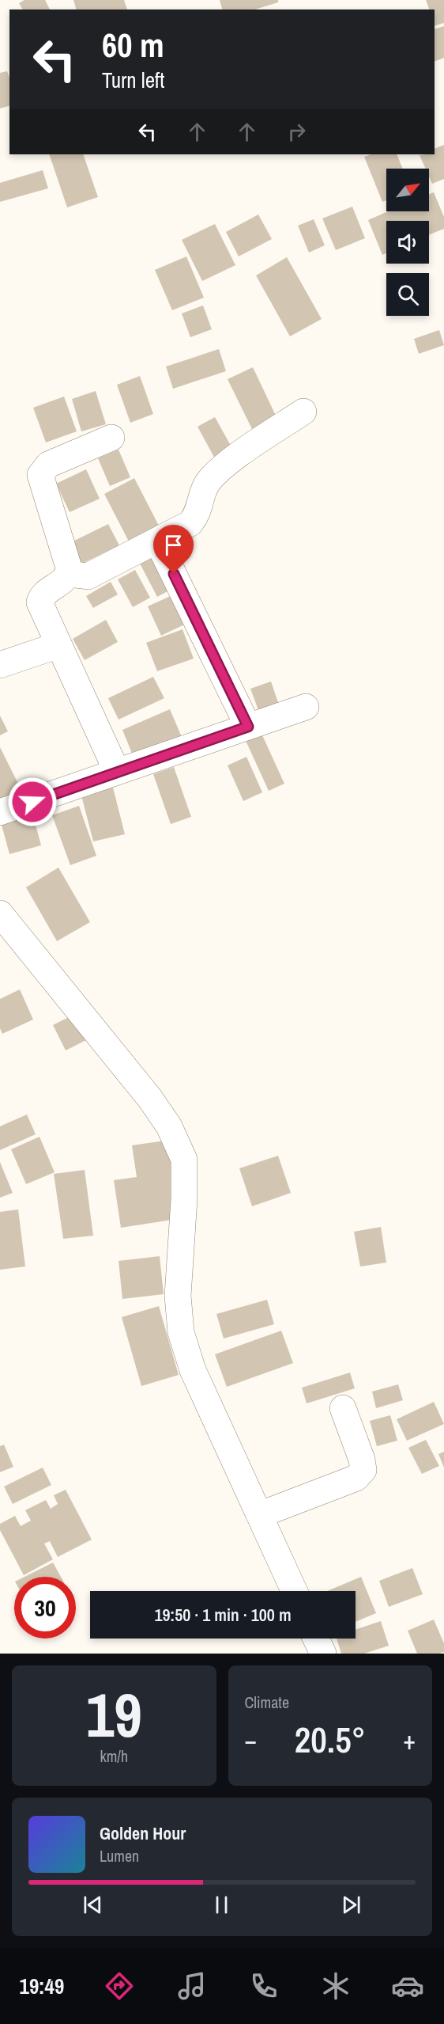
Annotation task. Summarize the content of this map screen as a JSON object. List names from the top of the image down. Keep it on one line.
{"north":"top right","page":{"turn":["60 m","Turn left"],"limit":"30","trip":"19:50 · 1 min · 100 m","tile":[["19","km/h"],"Climate"],"heat":["−","20.5°","+"],"song":["Golden Hour","Lumen"],"tabs":"19:49"}}
